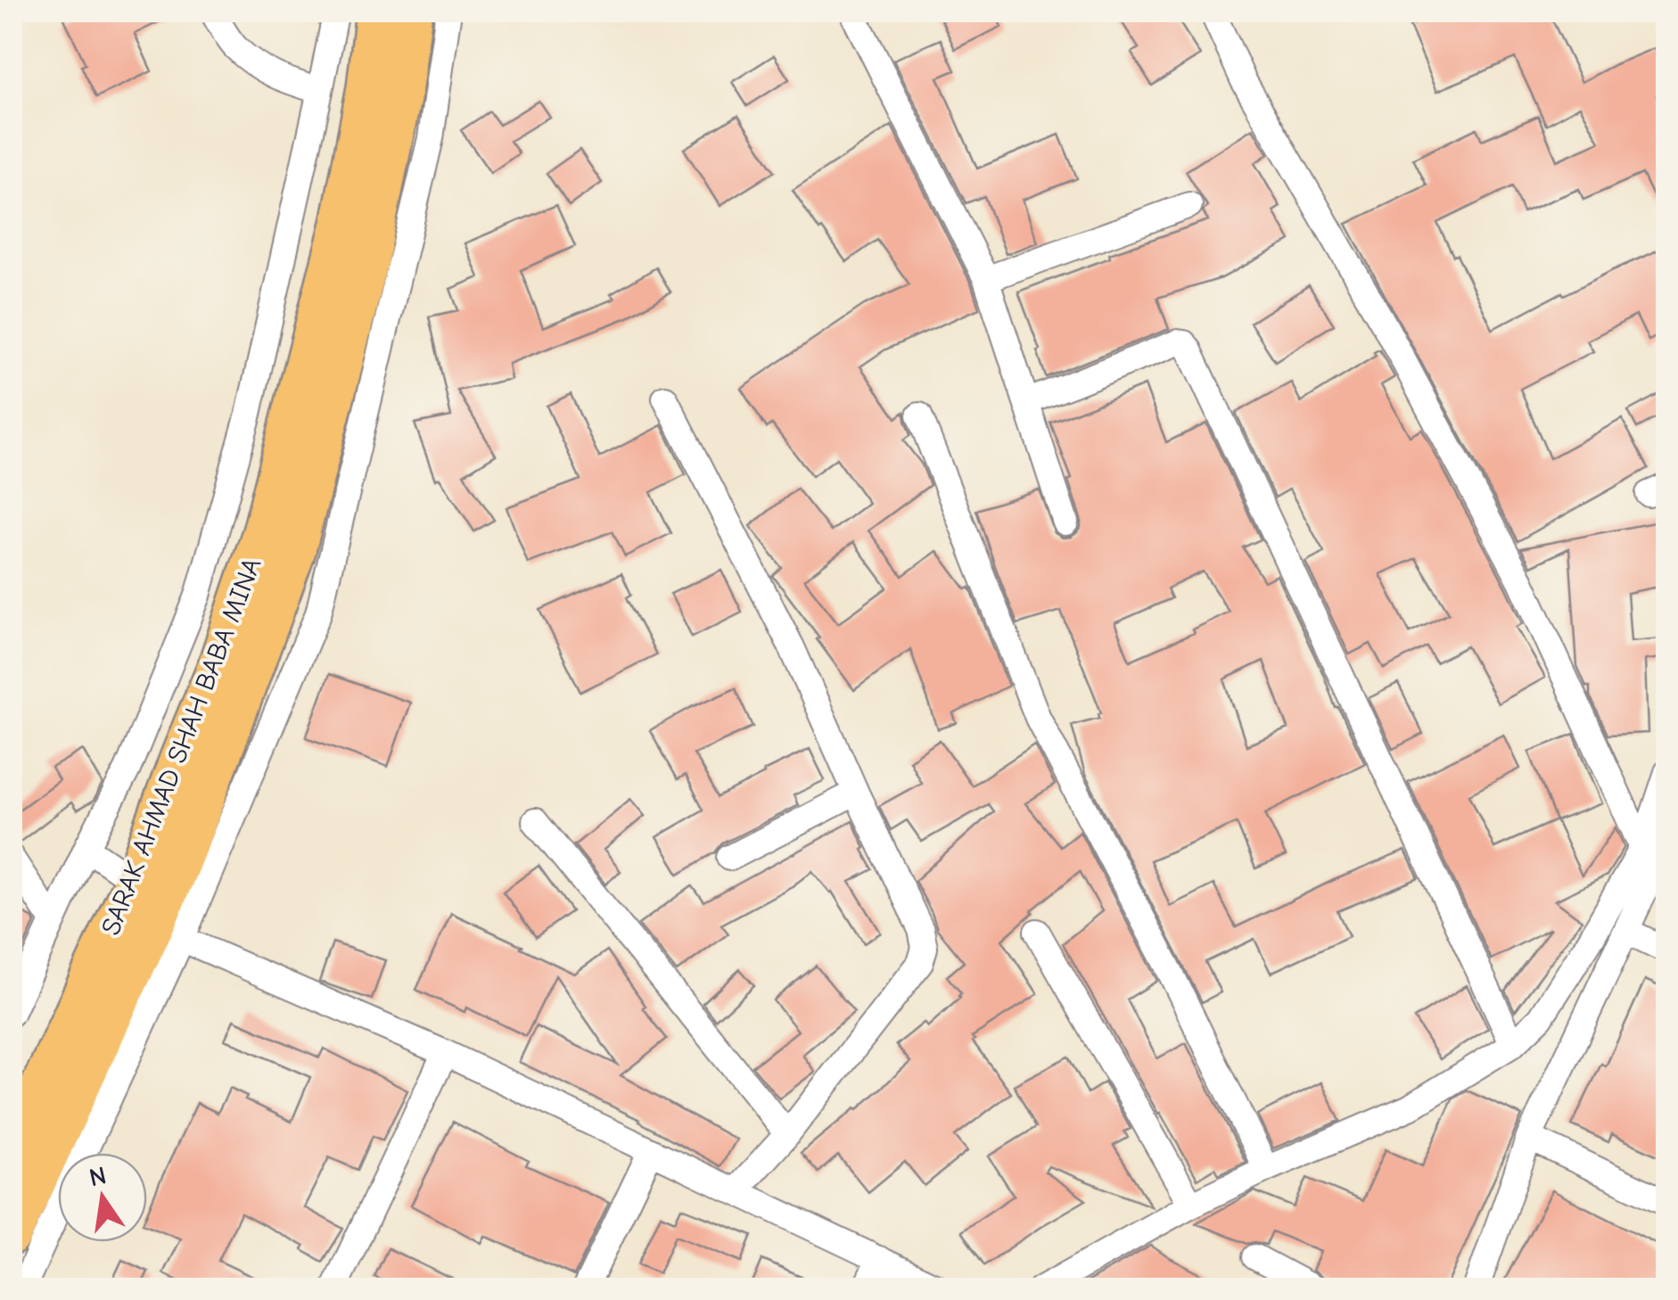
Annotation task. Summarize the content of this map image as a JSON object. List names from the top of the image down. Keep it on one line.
{"streets":{"highway":["SARAK AHMAD SHAH BABA MINA"]},"north":"top"}
